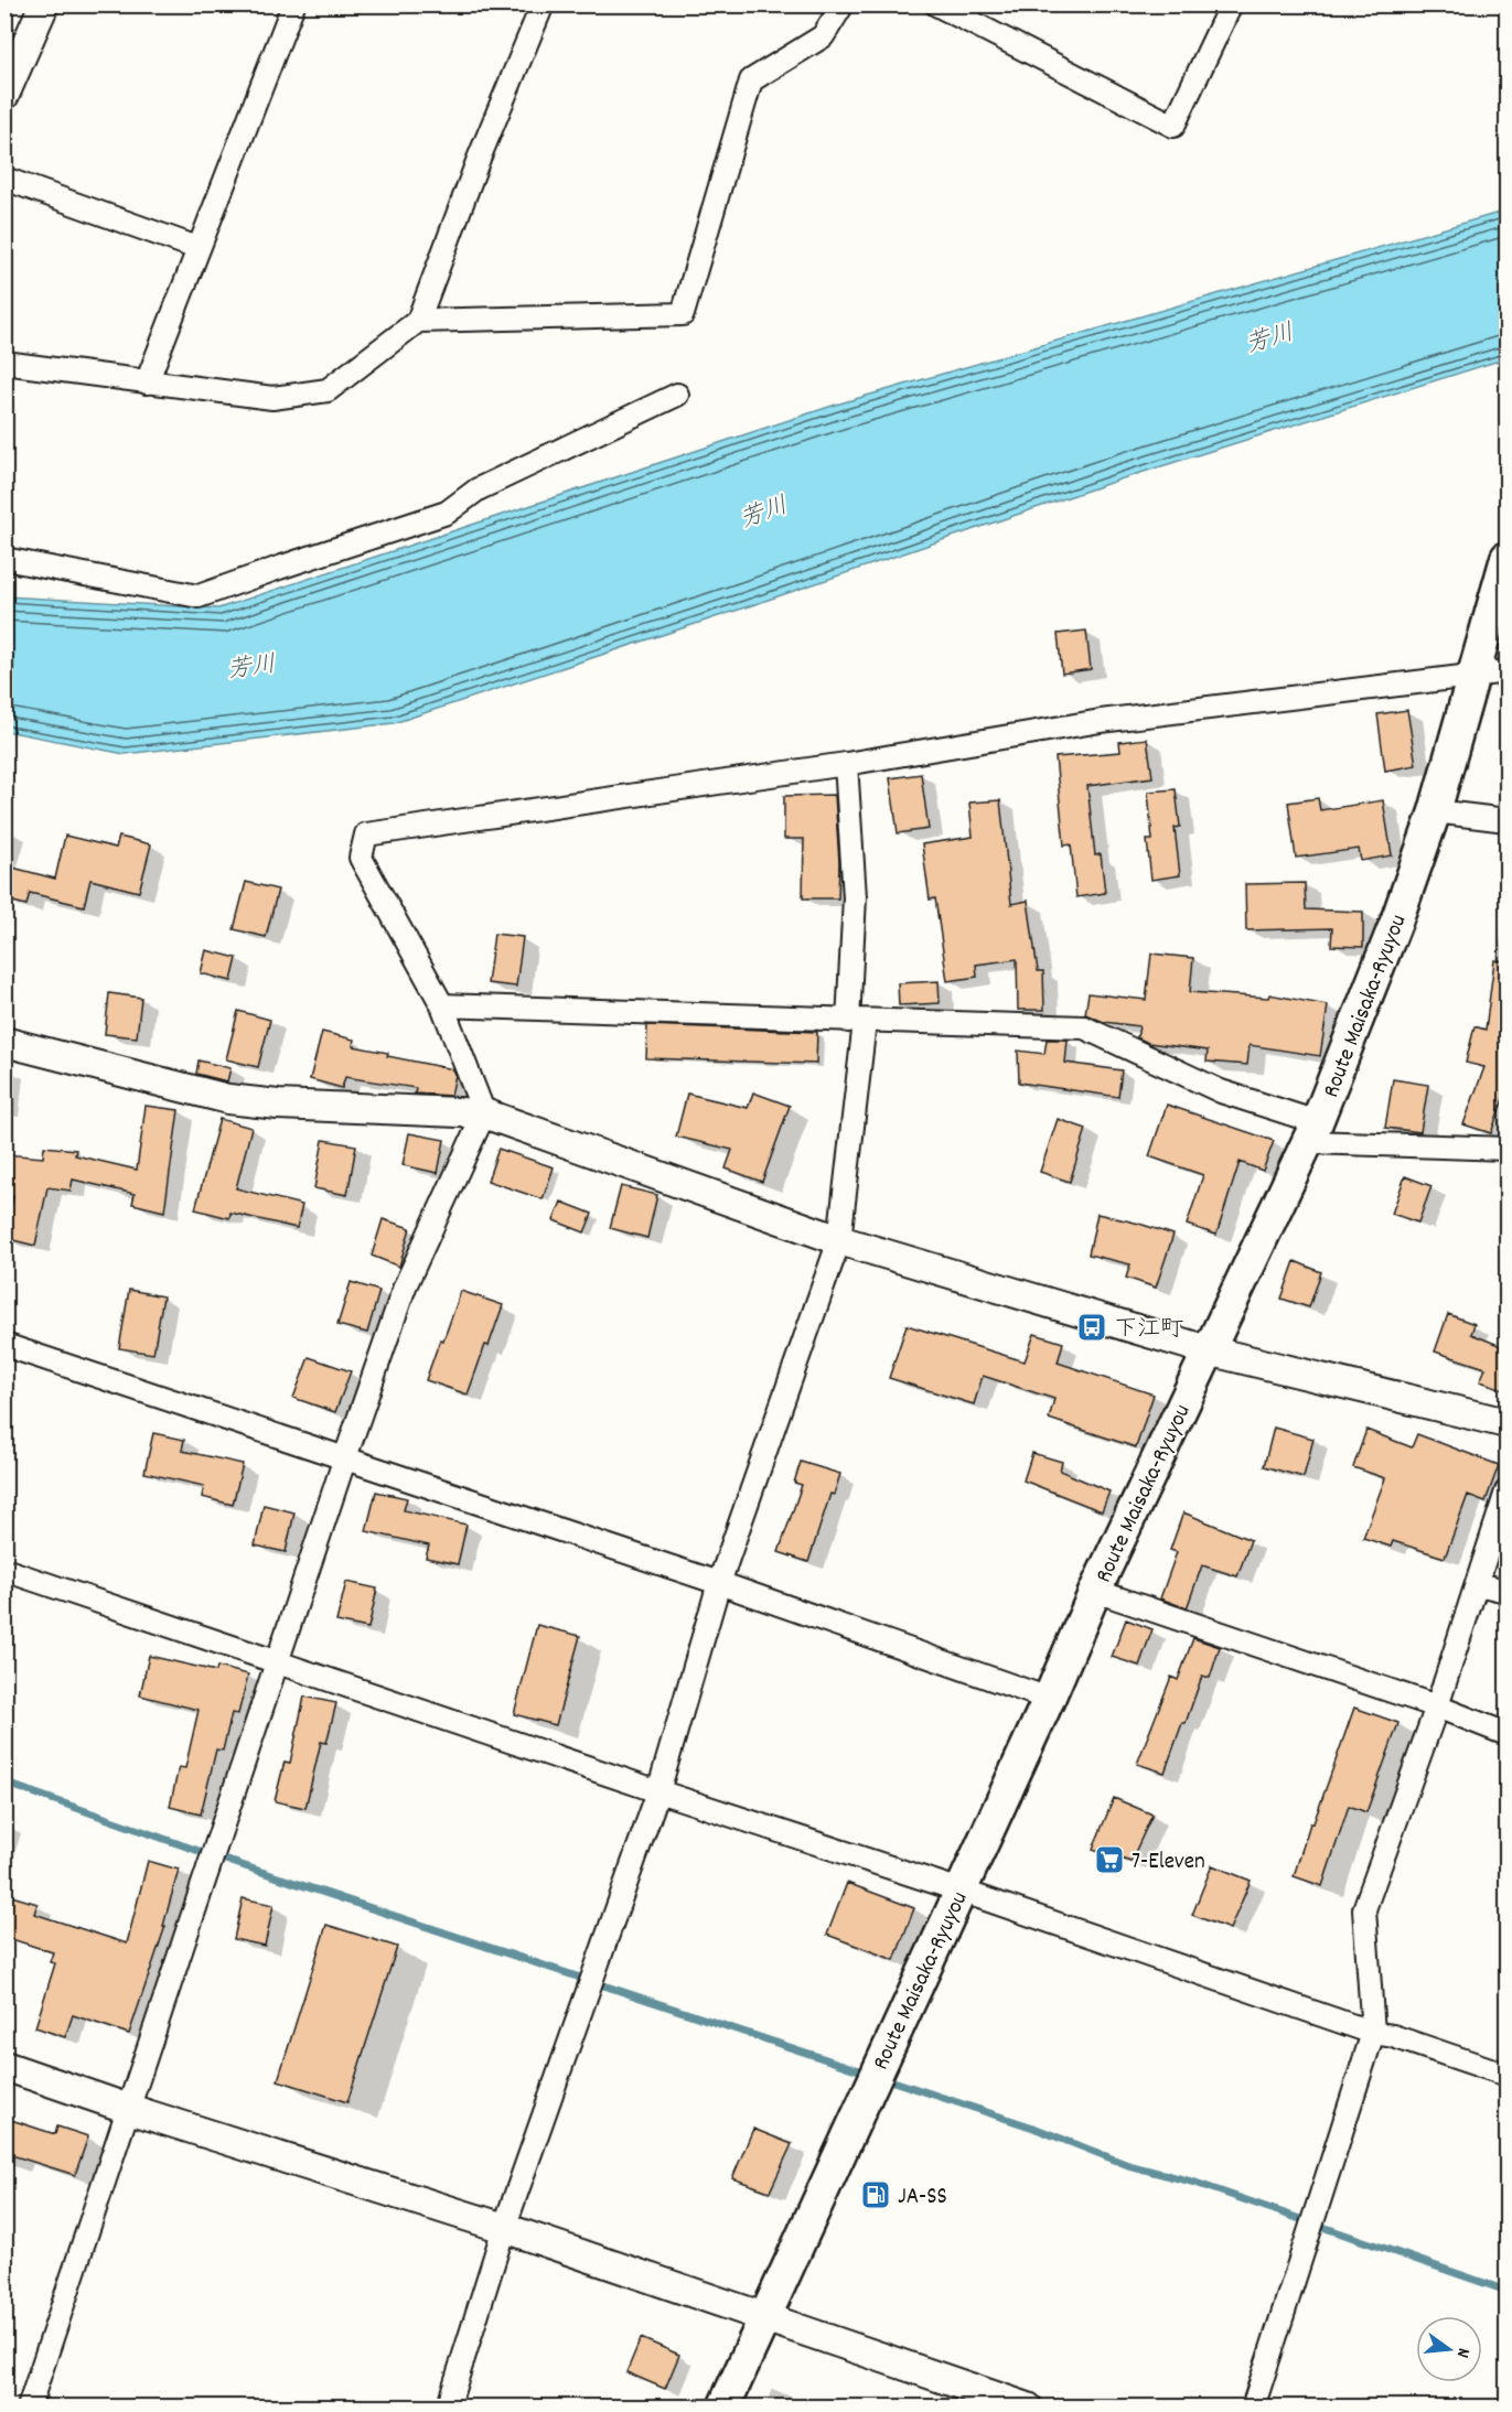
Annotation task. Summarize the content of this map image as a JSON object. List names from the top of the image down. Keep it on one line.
{"streets":{"main road":["Route Maisaka-Ryuyou"]},"water":["芳川"],"places":{"bus stop":["下江町"],"supermarket":["7-Eleven"],"fuel station":["JA-SS"]},"north":"right"}
